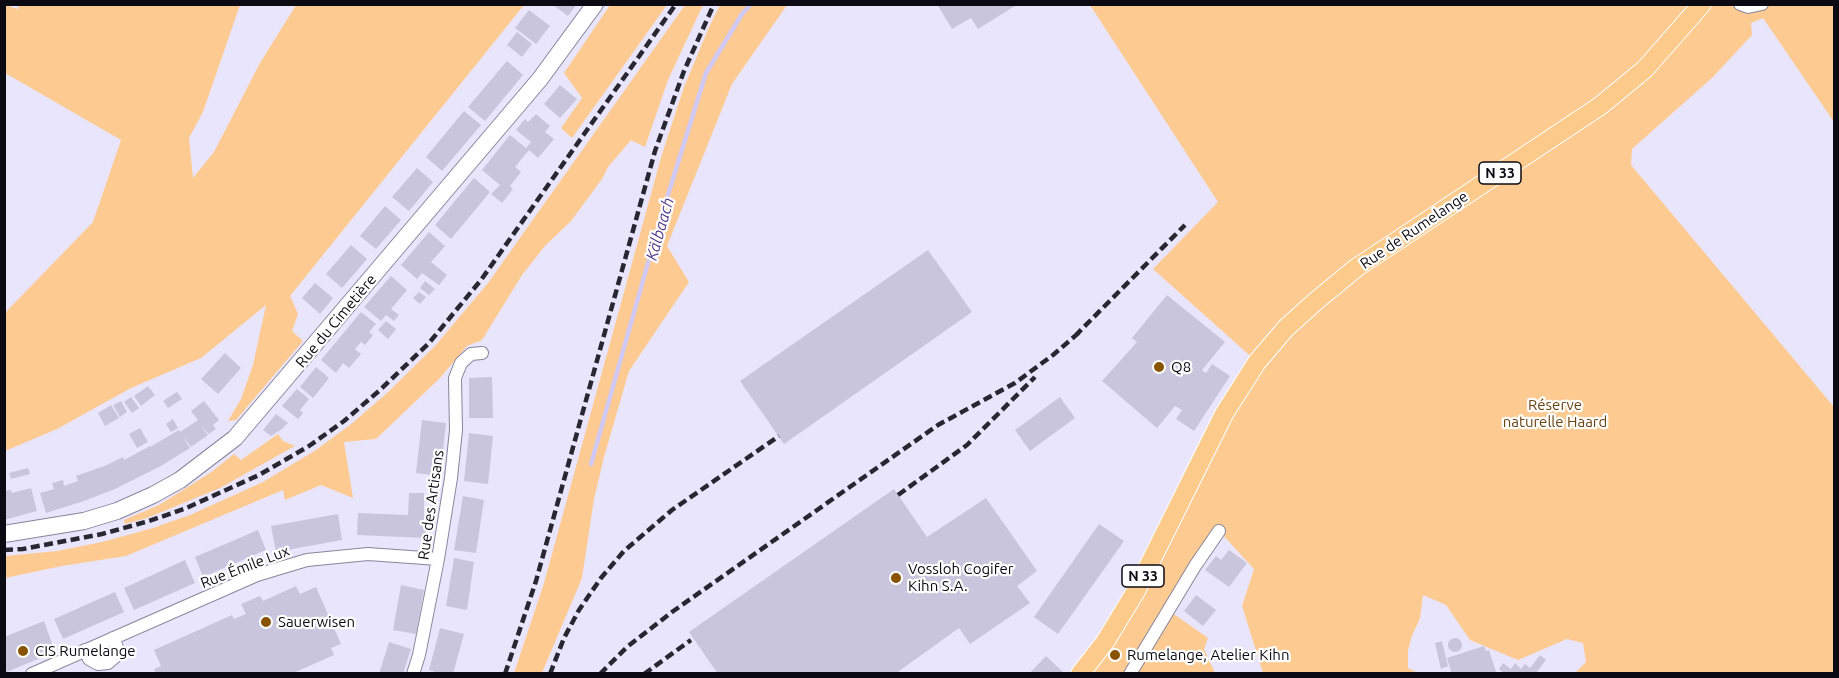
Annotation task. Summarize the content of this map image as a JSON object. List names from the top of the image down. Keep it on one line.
{"streets":{"main road":["N 33","Rue de Rumelange","Rue du Cimetière"],"street":["Rue des Artisans","Rue Émile Lux"]},"crossings":[["Rue des Artisans","Rue Émile Lux"]],"water":["Kälbaach"],"parks":["Réserve naturelle Haard"],"places":["Q8","Vossloh Cogifer Kihn S.A.","Sauerwisen","CIS Rumelange","Rumelange, Atelier Kihn"]}
